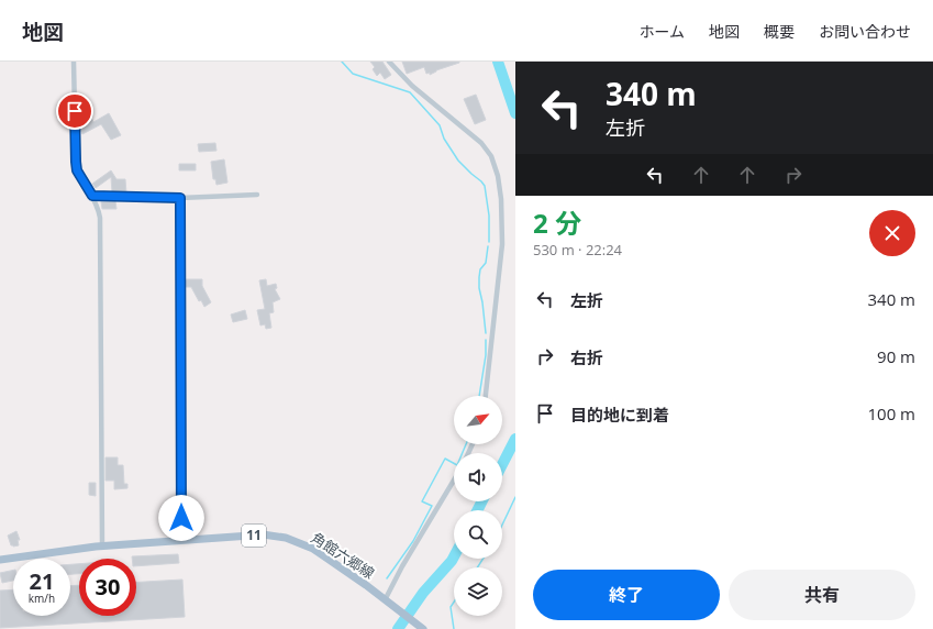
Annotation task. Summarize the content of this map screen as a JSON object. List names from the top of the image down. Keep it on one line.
{"streets":{"main road":["11","角館六郷線"]},"north":"top right","page":{"header":"地図","nav":["ホーム","地図","概要","お問い合わせ"],"turn":["340 m","左折"],"heading":["2 分","530 m · 22:24"],"list":[{"name":"左折","value":"340 m"},{"name":"右折","value":"90 m"},{"name":"目的地に到着","value":"100 m"}],"speed":"21 km/h","limit":"30","buttons":["終了","共有"]}}
